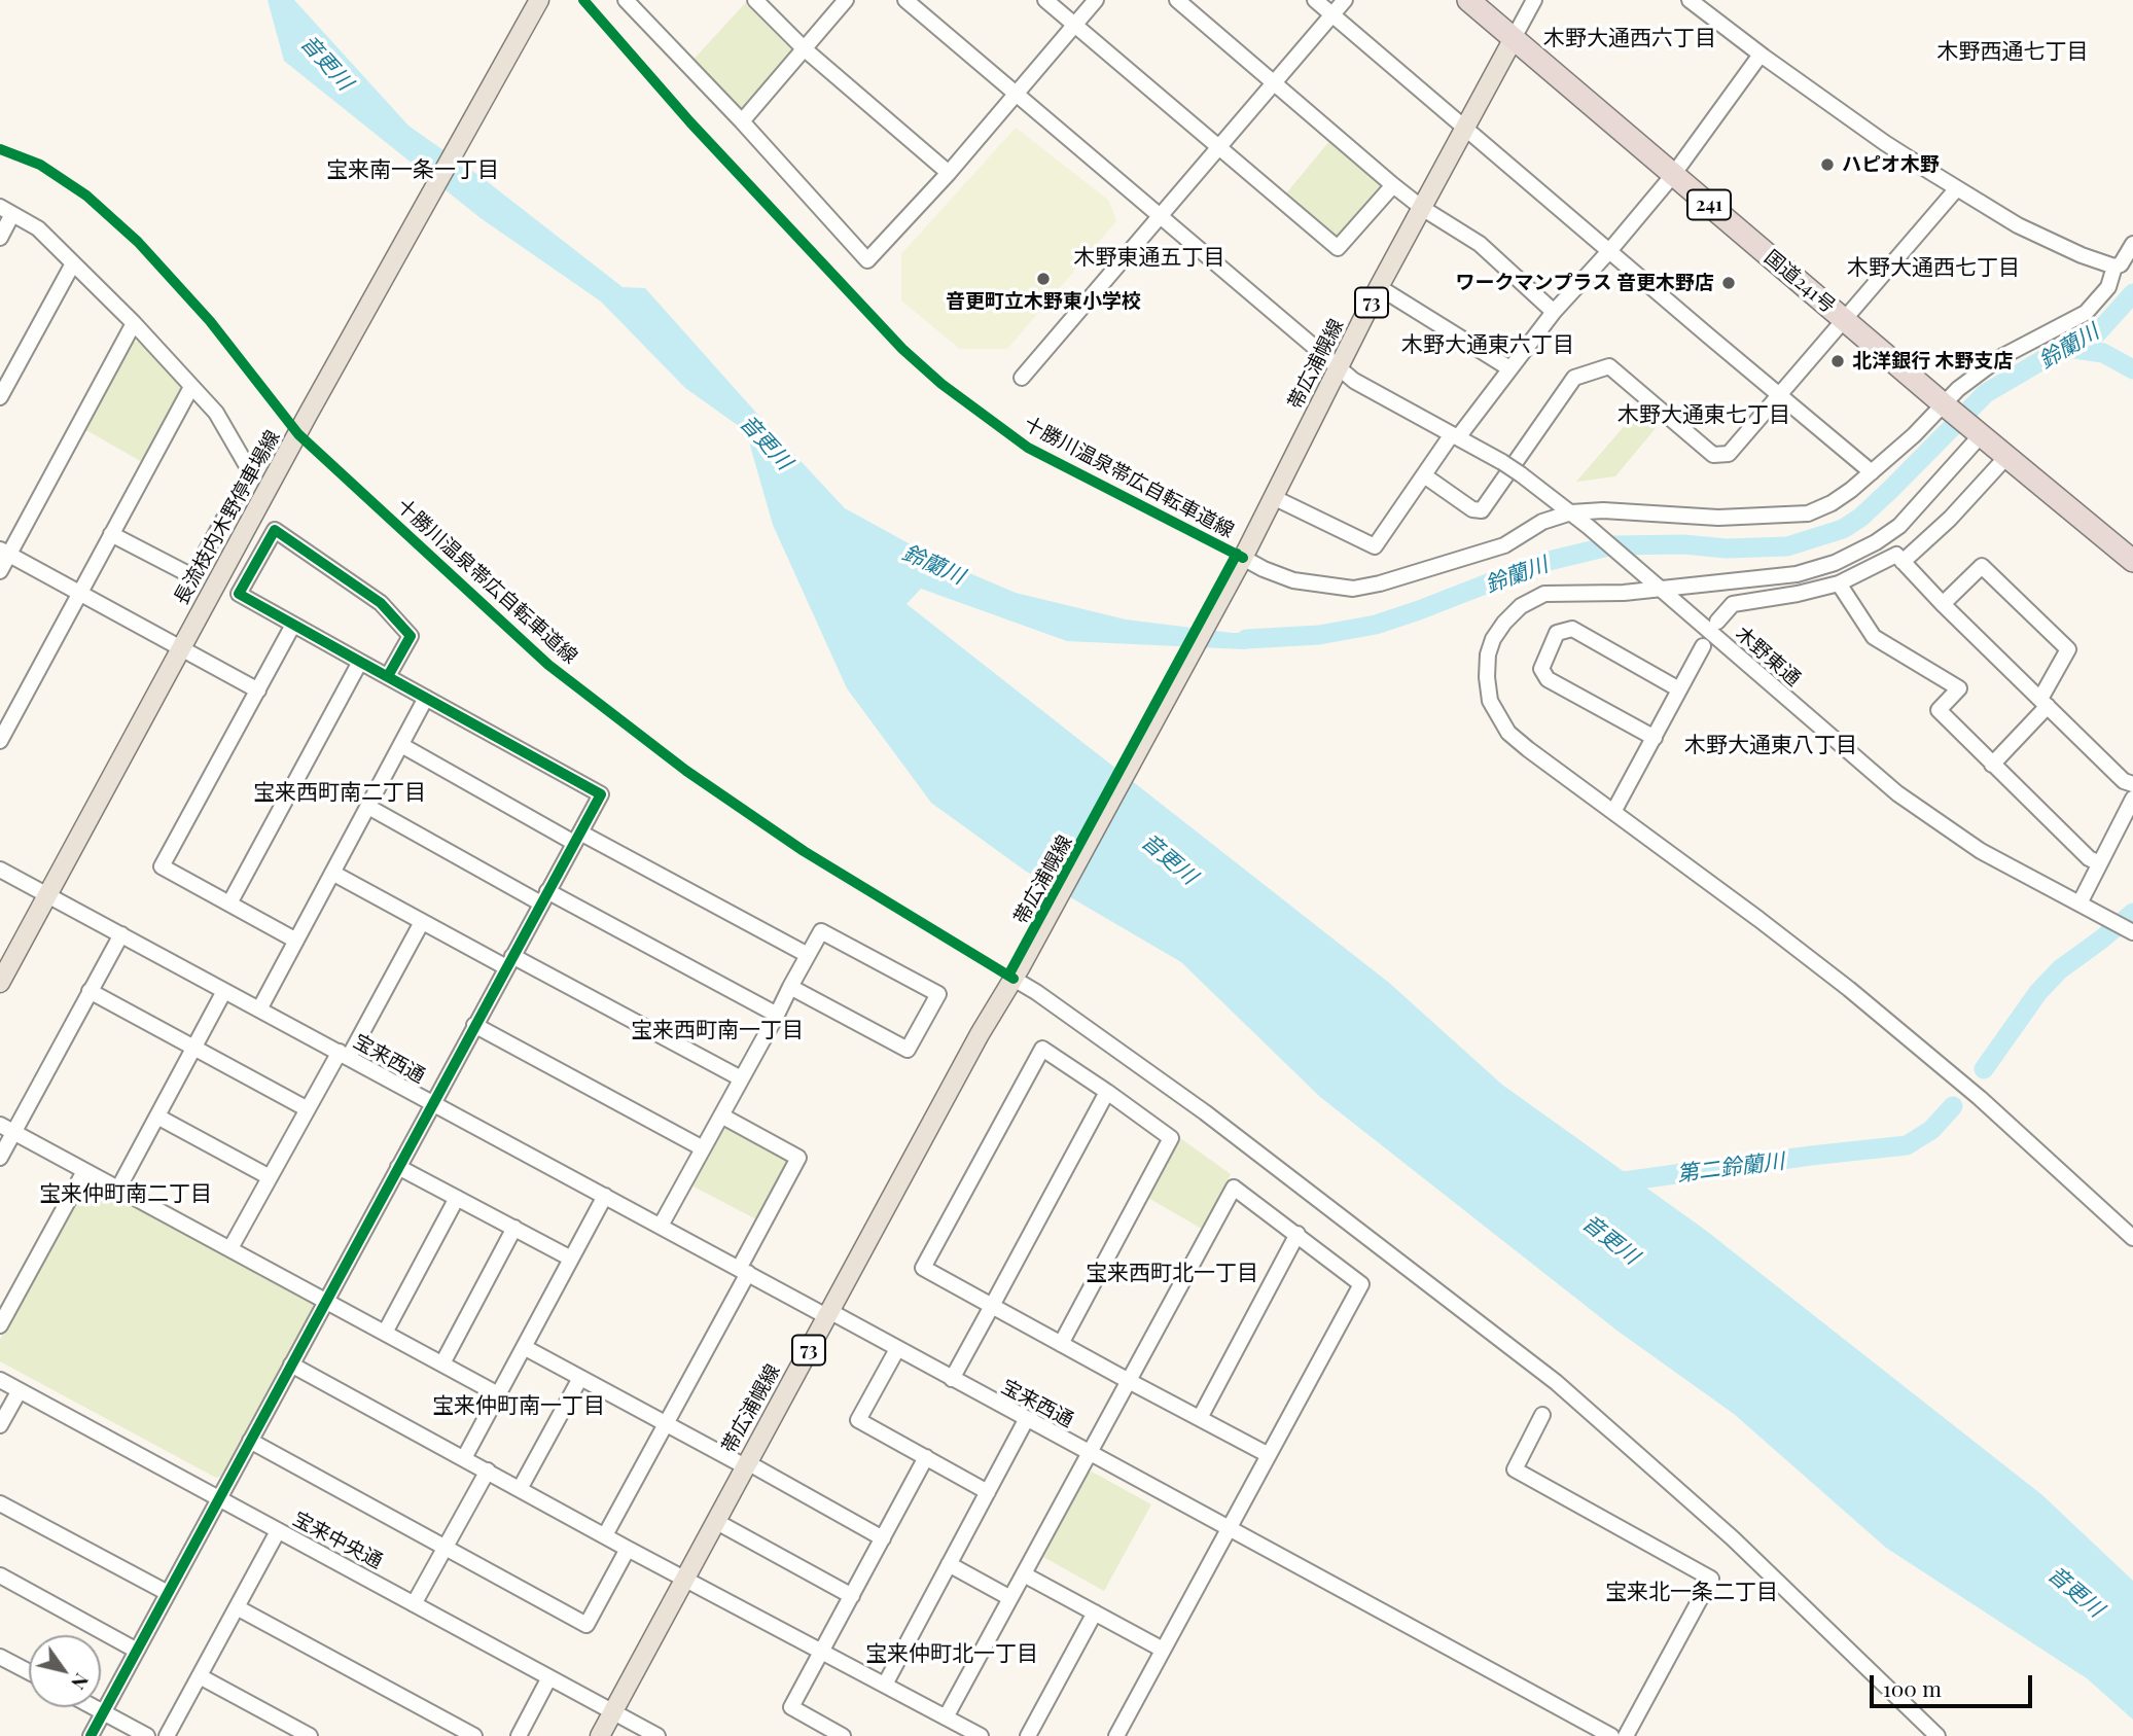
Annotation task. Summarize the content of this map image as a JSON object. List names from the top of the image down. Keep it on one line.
{"streets":{"highway":["241","国道241号"],"main road":["73","帯広浦幌線","長流枝内木野停車場線"],"street":["木野東通","宝来西通","宝来中央通"],"cycle path":["十勝川温泉帯広自転車道線"]},"crossings":[["国道241号","帯広浦幌線"],["帯広浦幌線","木野東通"],["帯広浦幌線","宝来西通"],["帯広浦幌線","宝来中央通"],["長流枝内木野停車場線","宝来西通"]],"districts":["木野大通西六丁目","木野西通七丁目","宝来南一条一丁目","木野東通五丁目","木野大通西七丁目","木野大通東六丁目","木野大通東七丁目","木野大通東八丁目","宝来西町南二丁目","宝来西町南一丁目","宝来仲町南二丁目","宝来西町北一丁目","宝来仲町南一丁目","宝来北一条二丁目","宝来仲町北一丁目"],"water":["音更川","鈴蘭川","第二鈴蘭川"],"places":["ハピオ木野","音更町立木野東小学校","ワークマンプラス 音更木野店","北洋銀行 木野支店"],"scale_bar":"100 m","north":"bottom right"}
